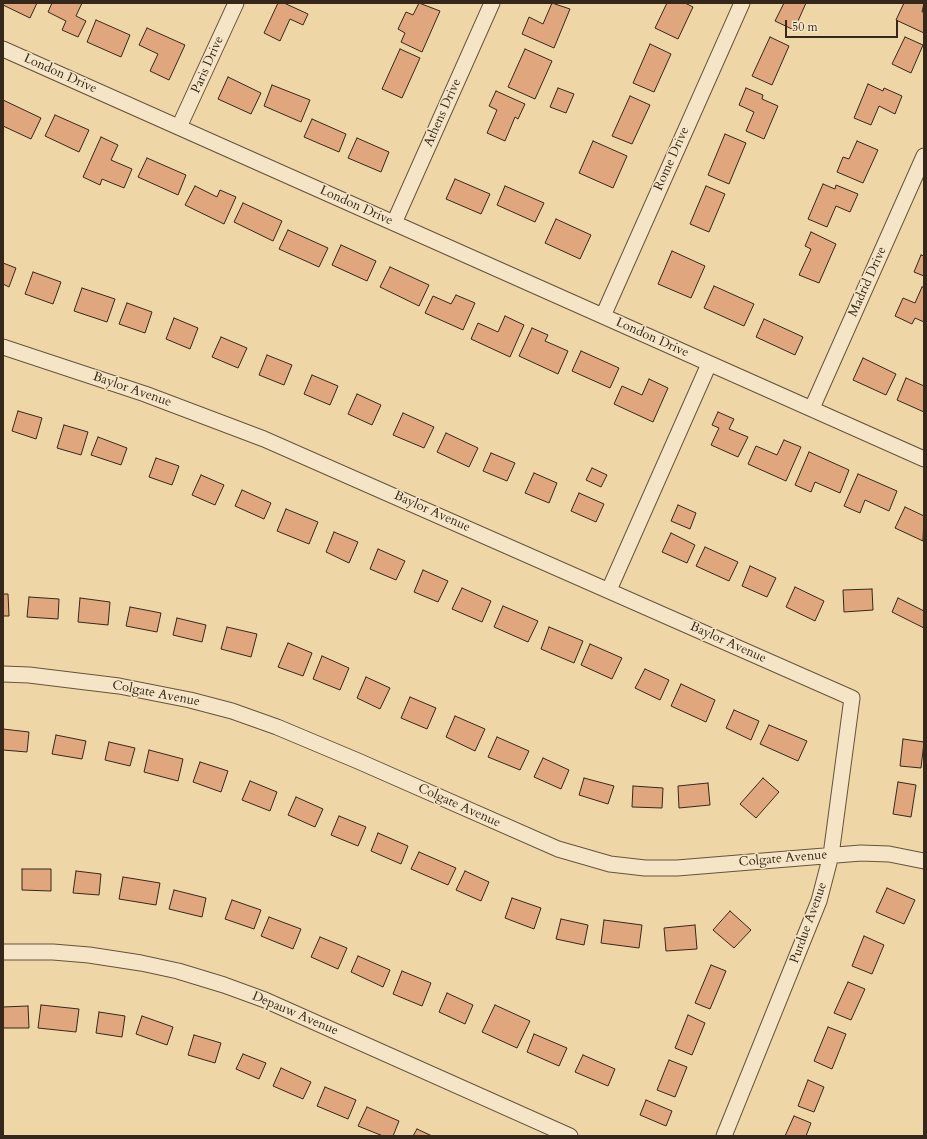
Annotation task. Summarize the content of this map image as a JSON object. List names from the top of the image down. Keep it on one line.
{"streets":{"street":["Paris Drive","London Drive","Athens Drive","Rome Drive","Madrid Drive","Baylor Avenue","Colgate Avenue","Purdue Avenue","Depauw Avenue"]},"crossings":[["Paris Drive","London Drive"],["London Drive","Athens Drive"],["London Drive","Rome Drive"],["London Drive","Madrid Drive"],["Baylor Avenue","Purdue Avenue"],["Colgate Avenue","Purdue Avenue"]],"scale_bar":"50 m"}
